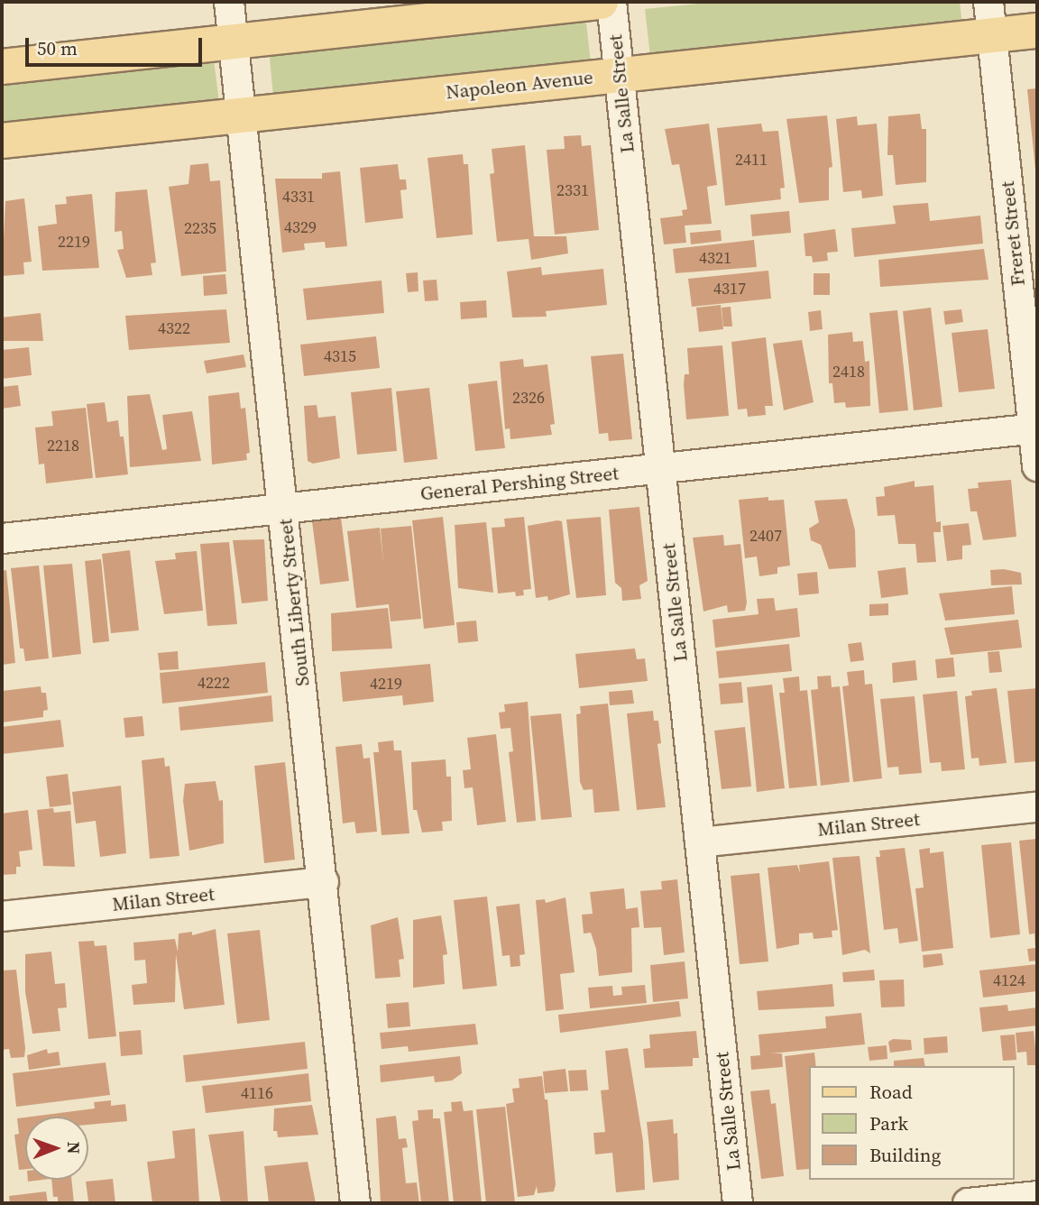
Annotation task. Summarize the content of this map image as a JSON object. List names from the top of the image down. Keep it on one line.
{"streets":{"main road":["Napoleon Avenue"],"street":["La Salle Street","Freret Street","General Pershing Street","South Liberty Street","Milan Street"]},"crossings":[["Napoleon Avenue","La Salle Street"],["Napoleon Avenue","Freret Street"],["Napoleon Avenue","South Liberty Street"],["La Salle Street","General Pershing Street"],["La Salle Street","Milan Street"],["Freret Street","General Pershing Street"],["General Pershing Street","South Liberty Street"],["South Liberty Street","Milan Street"]],"house_numbers":["2411","2331","4331","4329","2235","2219","4321","4317","4322","4315","2418","2326","2218","2407","4222","4219","4124","4116"],"legend":["Road","Park","Building"],"scale_bar":"50 m","north":"right"}
